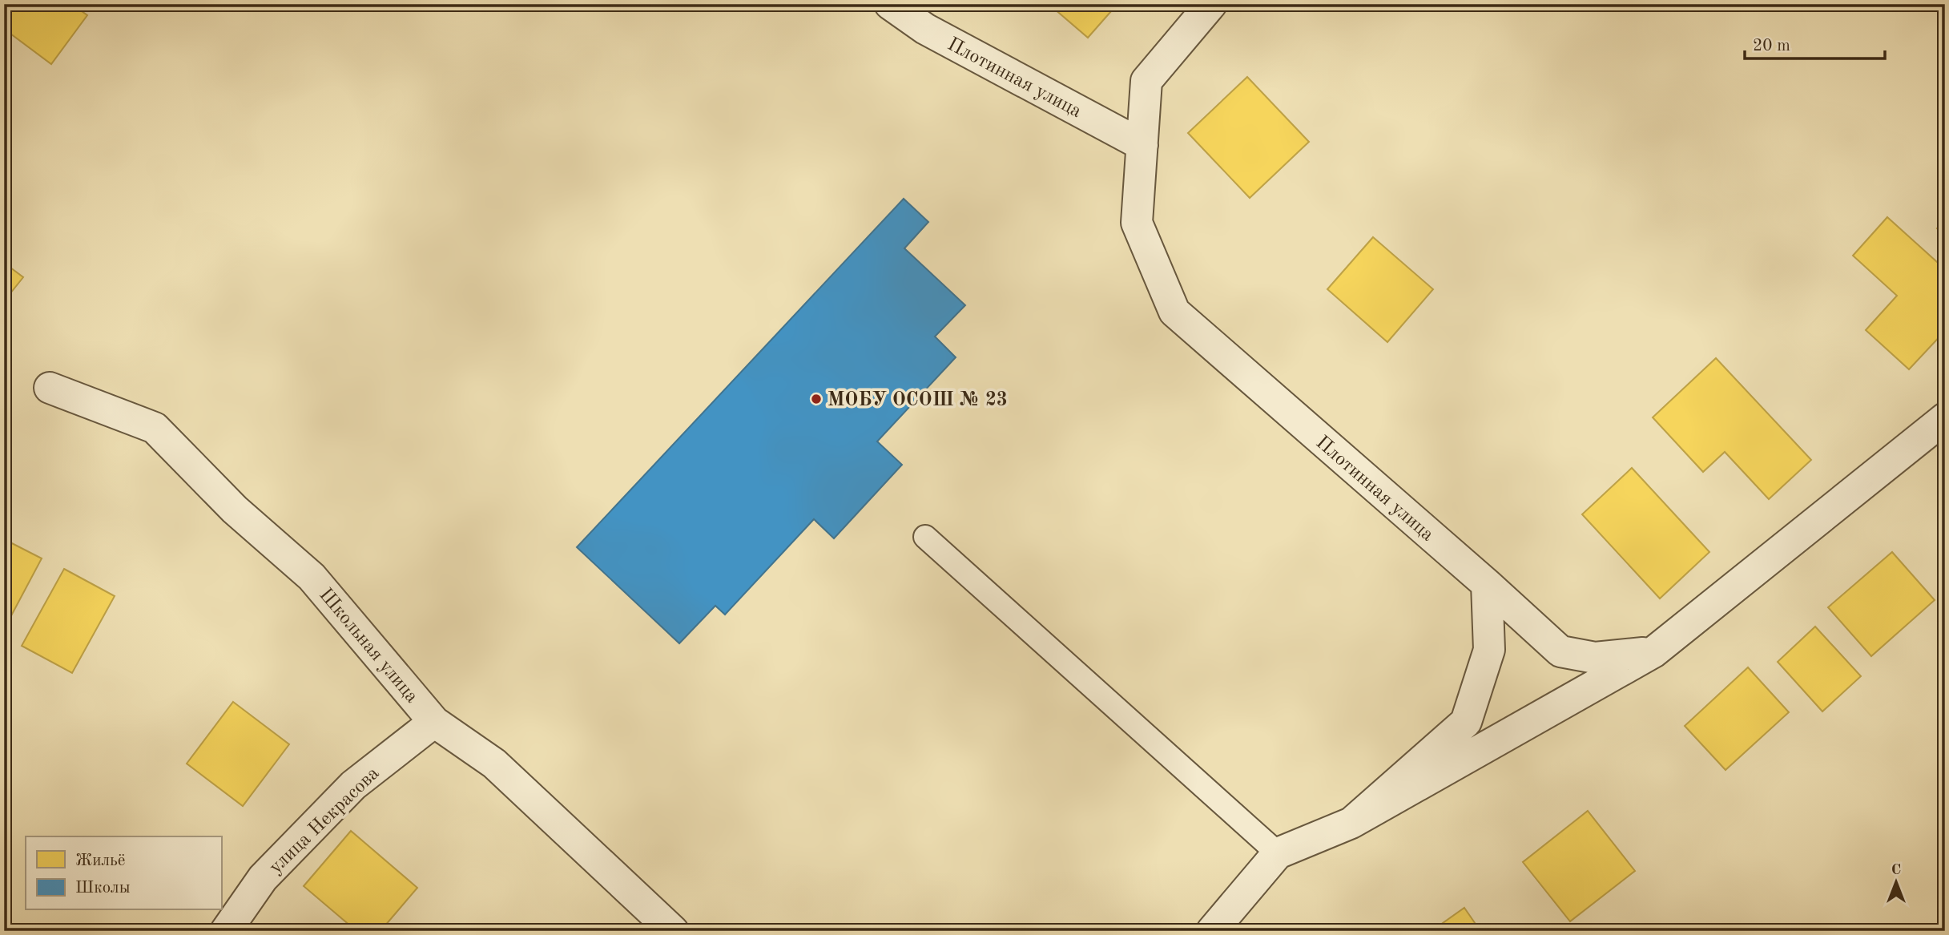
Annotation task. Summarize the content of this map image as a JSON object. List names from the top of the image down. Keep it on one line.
{"streets":{"street":["Плотинная улица","Школьная улица","улица Некрасова"]},"crossings":[["Школьная улица","улица Некрасова"]],"places":["МОБУ ОСОШ № 23"],"legend":["Жильё","Школы"],"scale_bar":"20 m","north":"top"}
